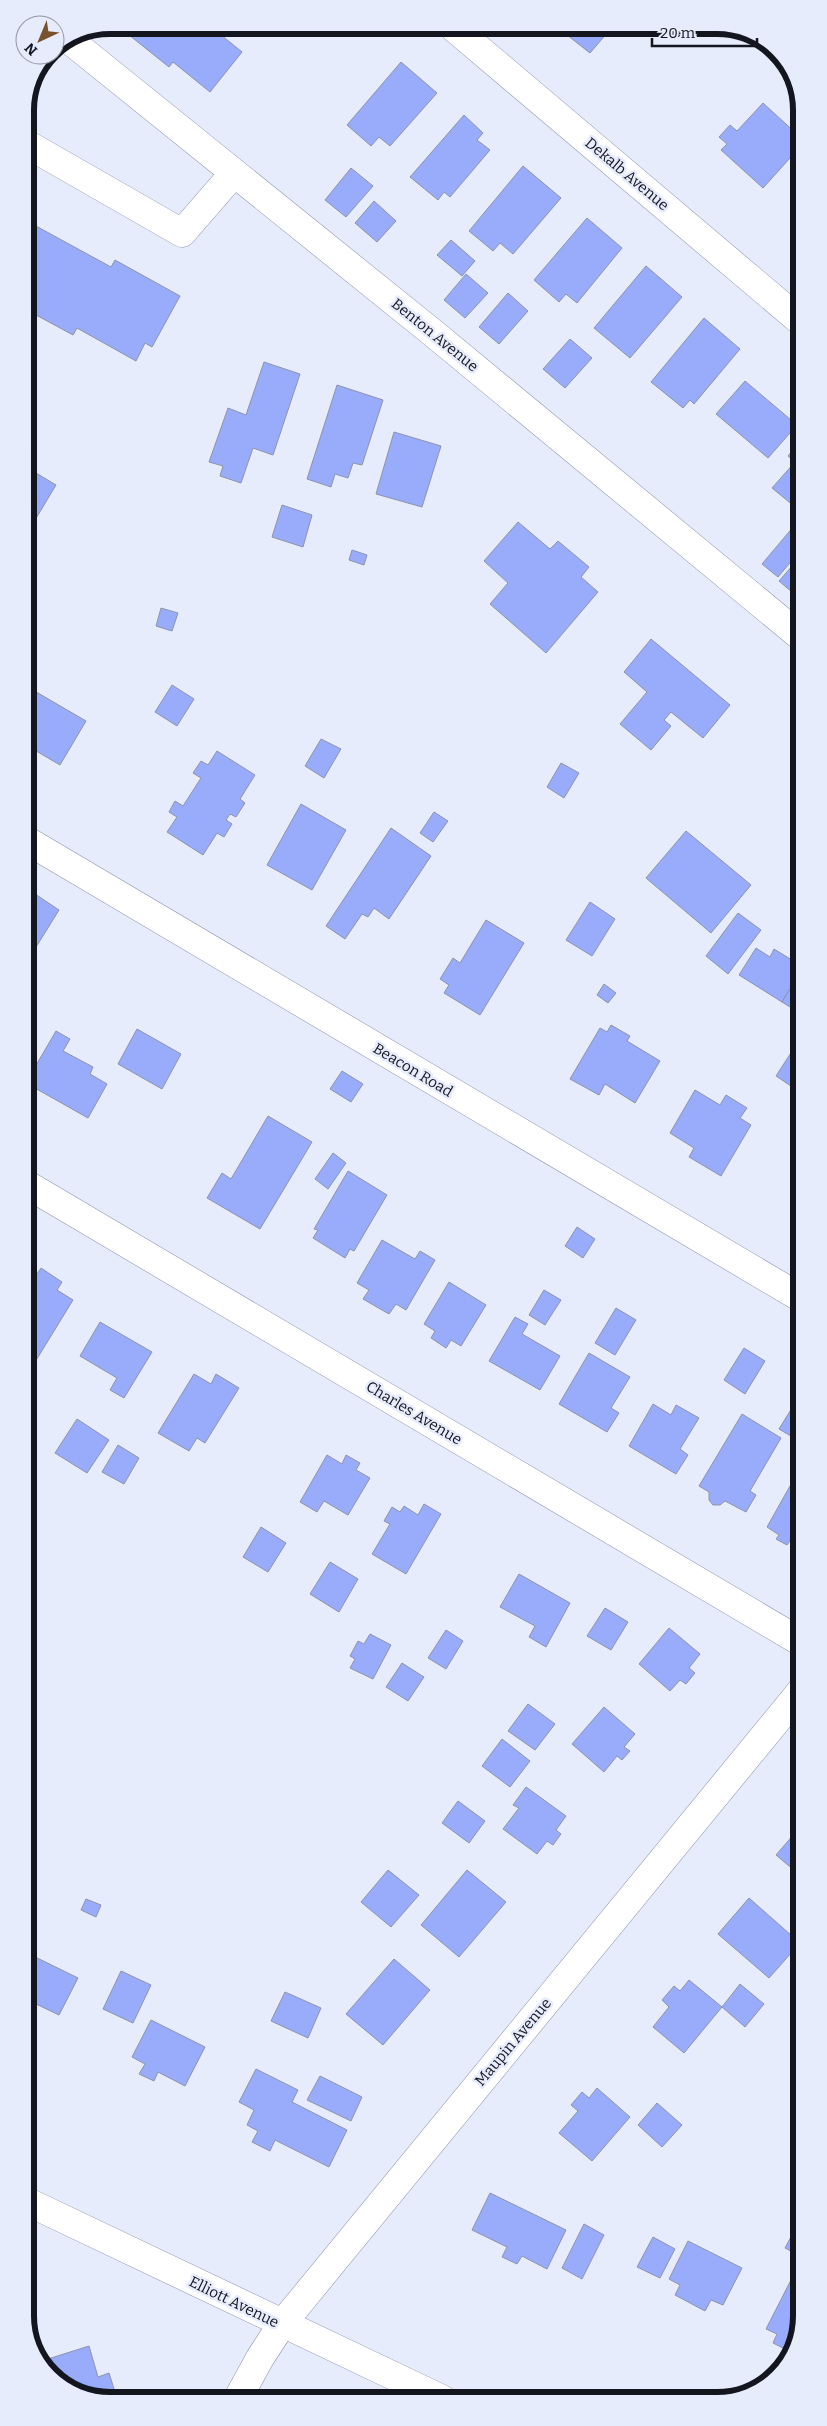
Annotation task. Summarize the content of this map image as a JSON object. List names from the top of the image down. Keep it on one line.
{"streets":{"street":["Dekalb Avenue","Benton Avenue","Beacon Road","Charles Avenue","Maupin Avenue","Elliott Avenue"]},"crossings":[["Maupin Avenue","Elliott Avenue"]],"scale_bar":"20 m","north":"bottom left"}
